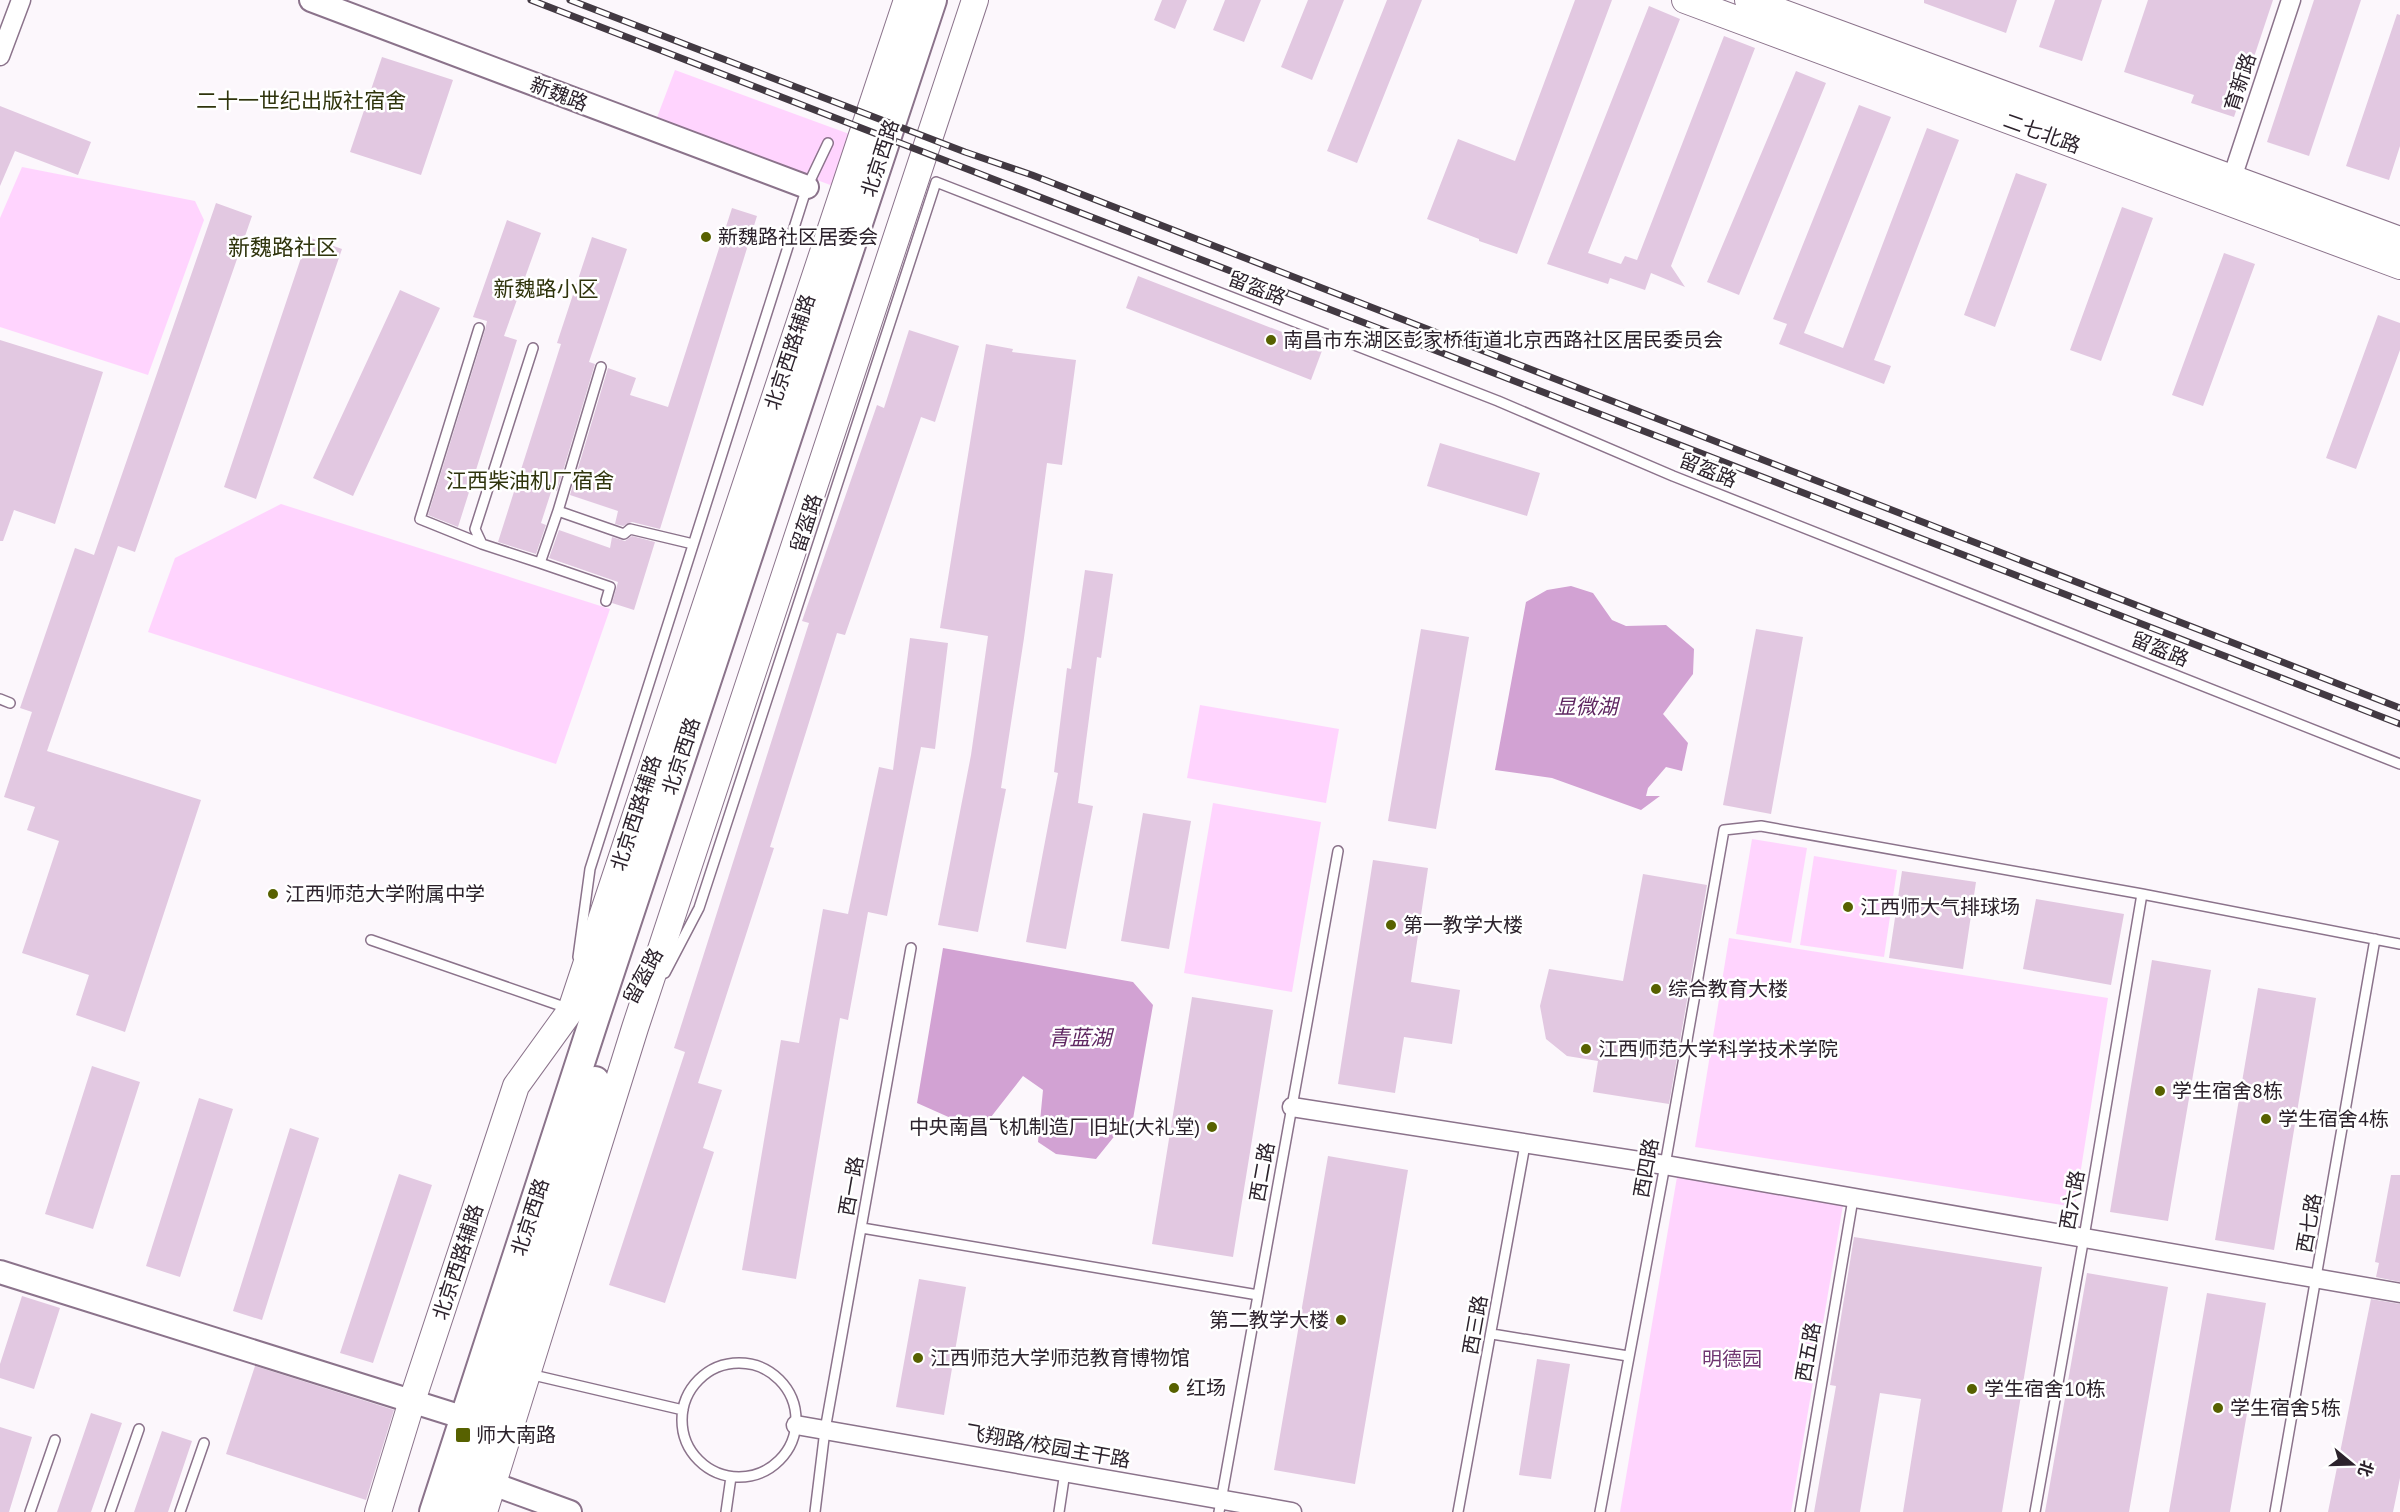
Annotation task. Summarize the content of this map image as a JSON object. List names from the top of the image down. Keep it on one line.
{"streets":{"main road":["二七北路","北京西路","北京西路辅路"],"street":["育新路","新魏路","飞翔路/校园主干路"],"lane":["留盔路","西四路","西二路","西一路","西六路","西七路","西三路","西五路"]},"crossings":[["育新路","二七北路"],["北京西路","北京西路辅路"],["西四路","西六路"],["西二路","飞翔路/校园主干路"],["西一路","飞翔路/校园主干路"]],"districts":["二十一世纪出版社宿舍","新魏路社区","新魏路小区","江西柴油机厂宿舍"],"water":["显微湖","青蓝湖"],"parks":["明德园"],"places":{"other":["新魏路社区居委会","南昌市东湖区彭家桥街道北京西路社区居民委员会","江西师范大学附属中学","江西师大气排球场","第一教学大楼","综合教育大楼","江西师范大学科学技术学院","学生宿舍8栋","学生宿舍4栋","中央南昌飞机制造厂旧址(大礼堂)","第二教学大楼","江西师范大学师范教育博物馆","红场","学生宿舍10栋","学生宿舍5栋"],"transit":["师大南路"]},"north":"right"}
